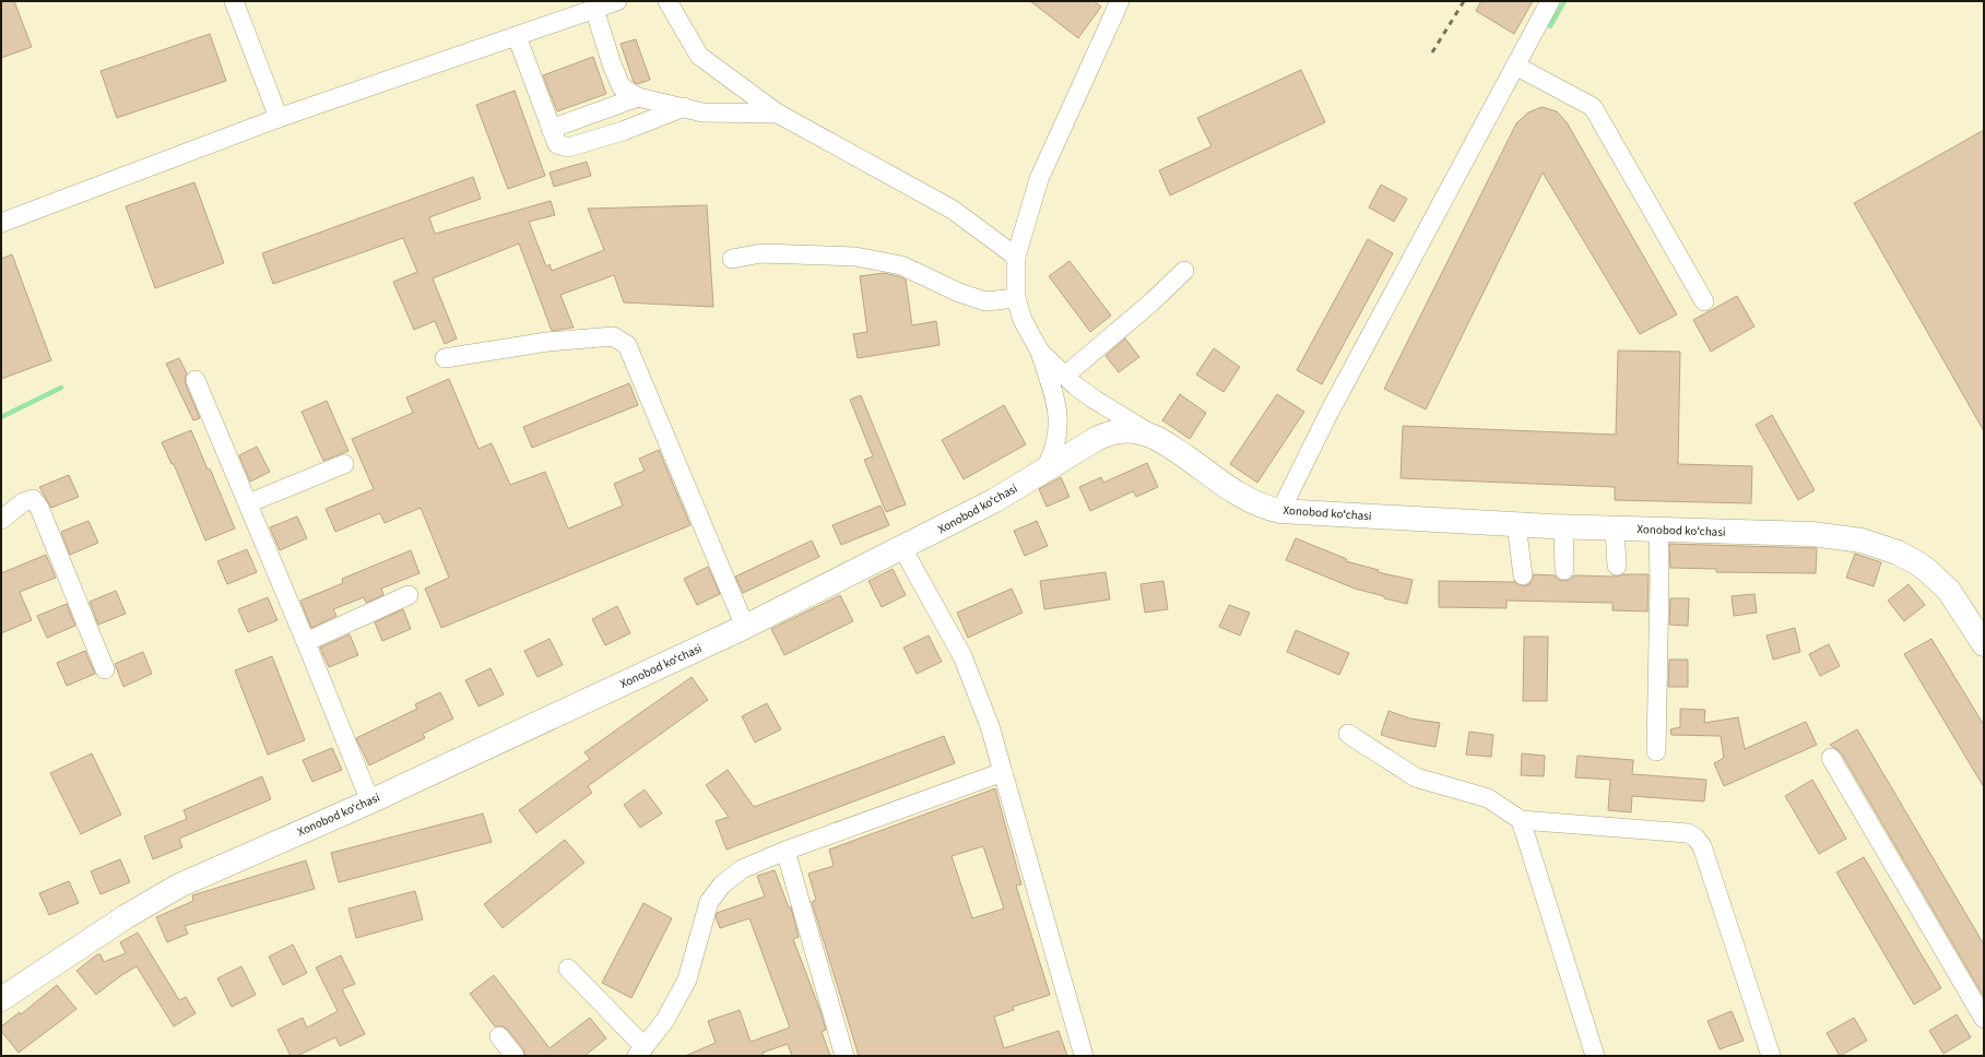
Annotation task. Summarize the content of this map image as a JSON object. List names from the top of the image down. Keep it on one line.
{"streets":{"main road":["Xonobod koʻchasi"]}}
